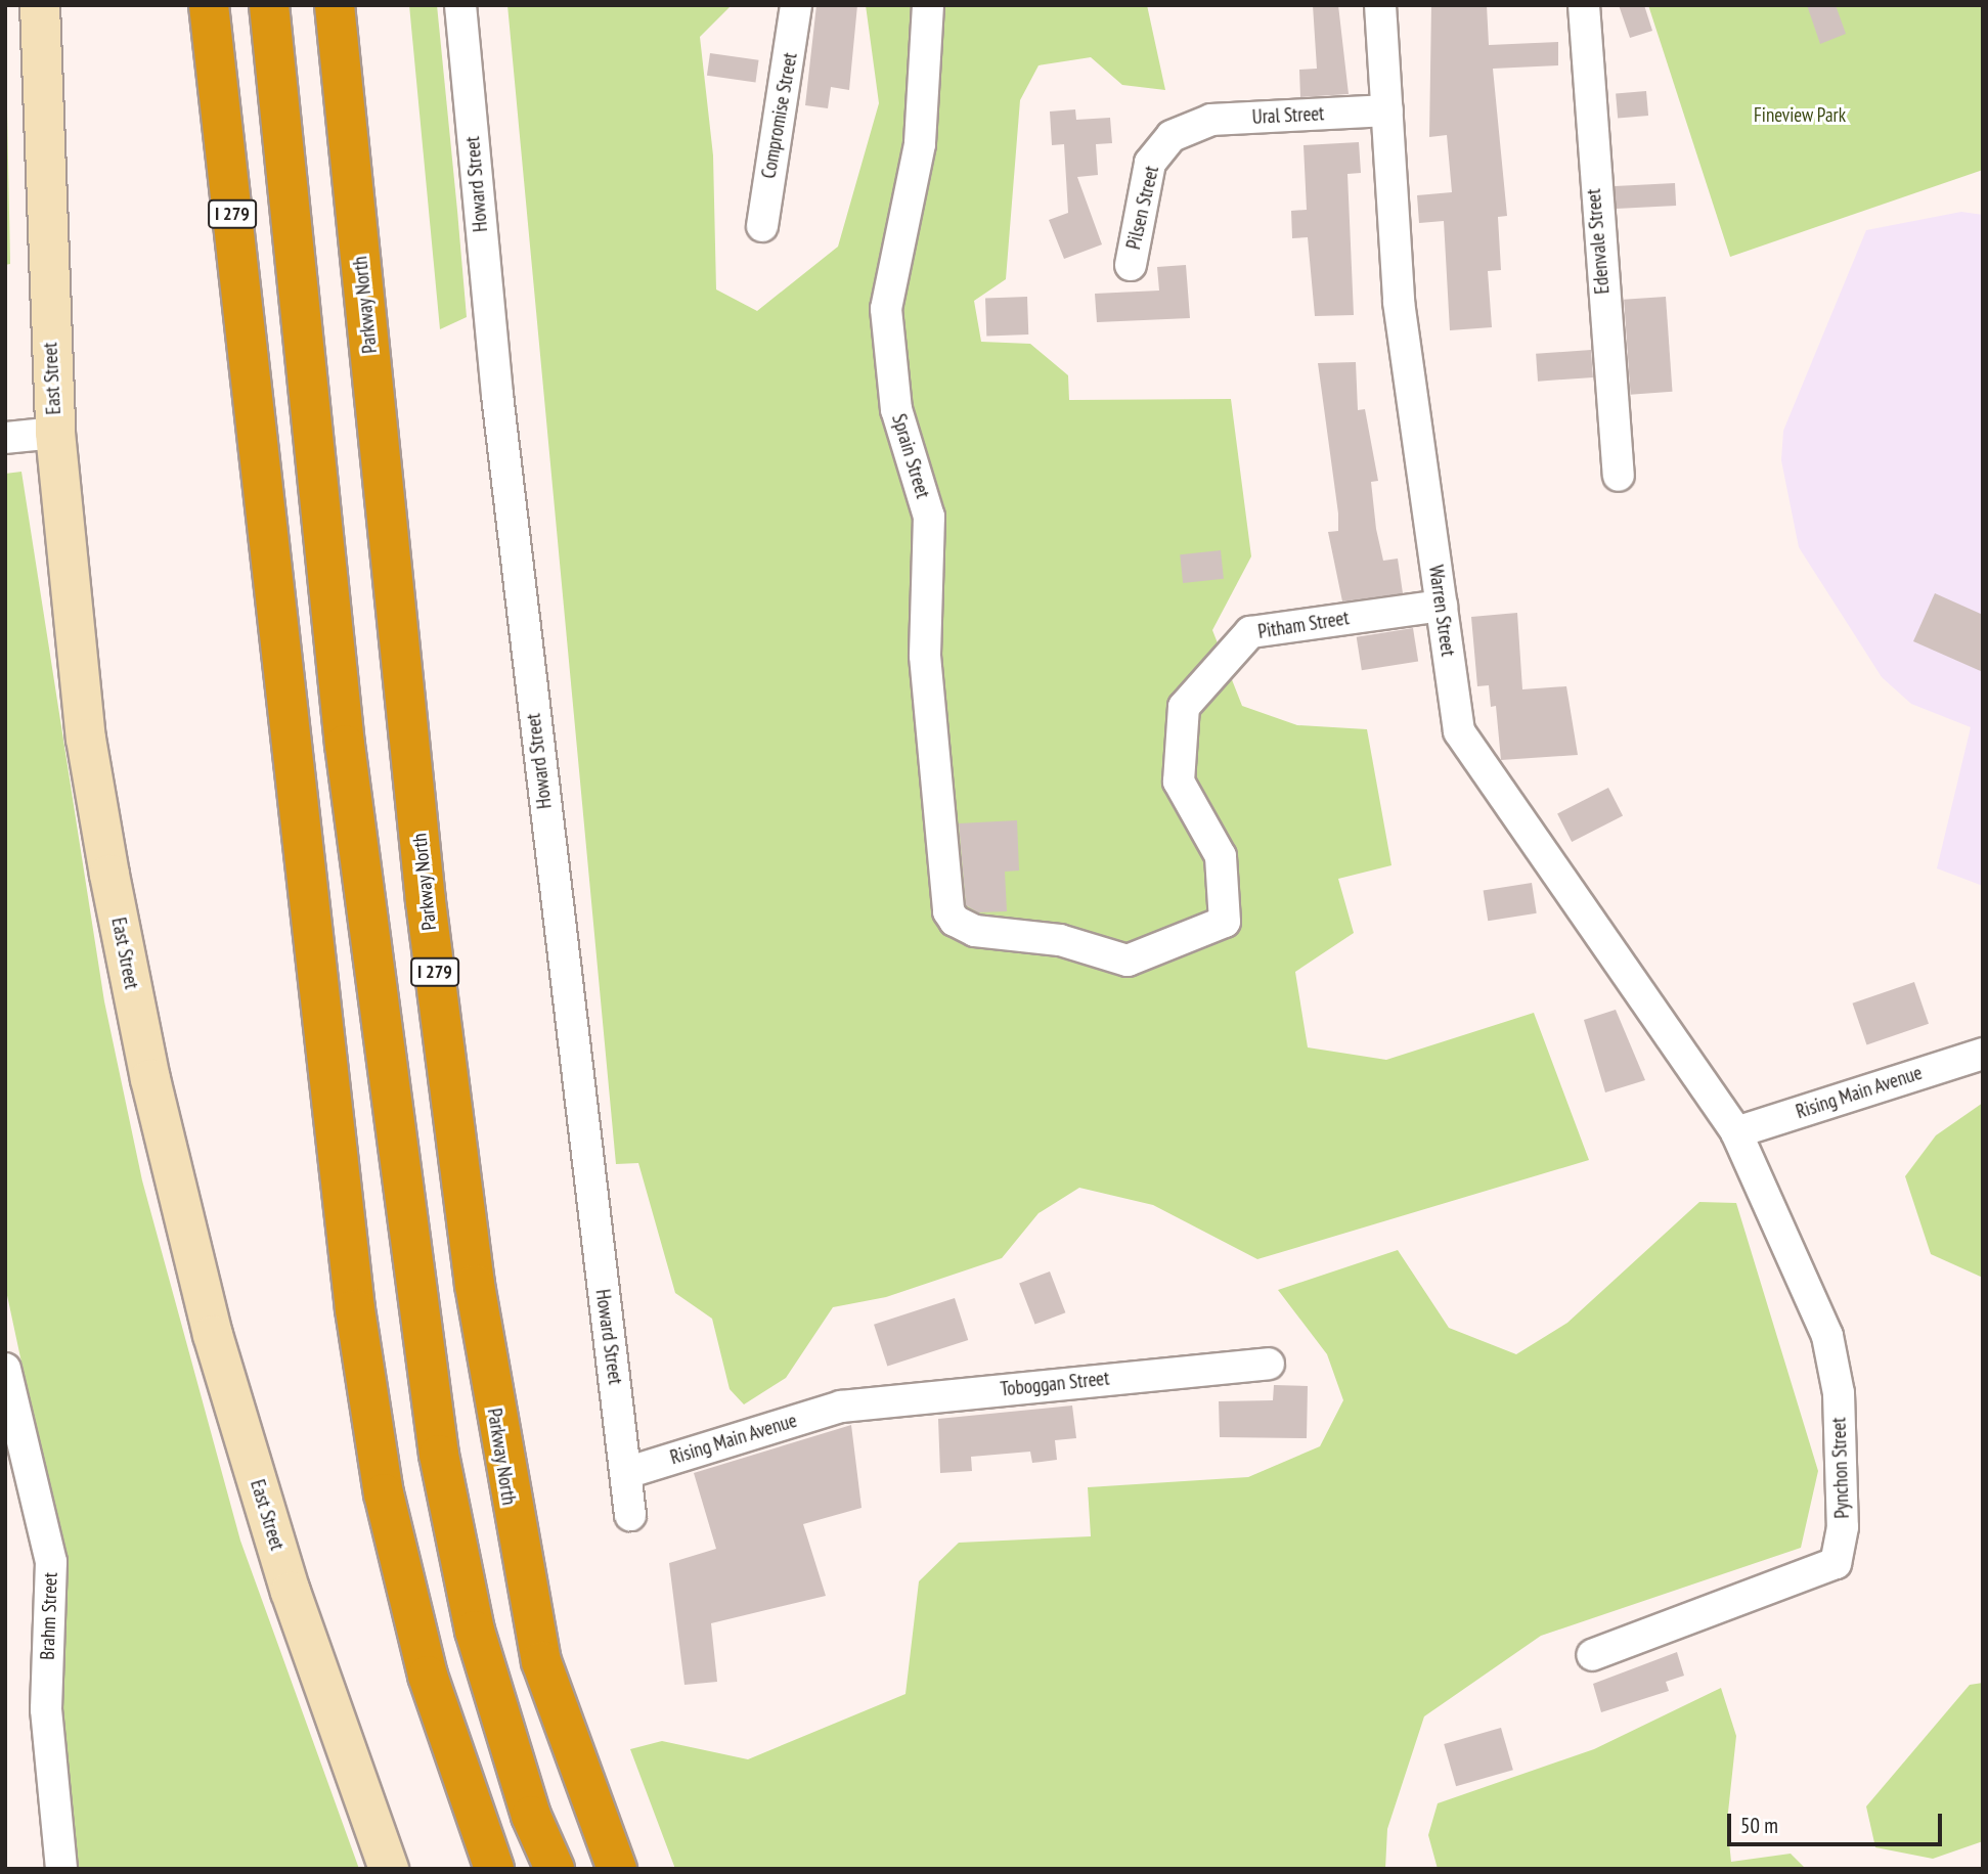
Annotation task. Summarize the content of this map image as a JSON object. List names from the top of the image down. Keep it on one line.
{"streets":{"highway":["I 279","Parkway North"],"main road":["East Street"],"street":["Compromise Street","Ural Street","Howard Street","Pilsen Street","Edenvale Street","Sprain Street","Warren Street","Pitham Street","Rising Main Avenue","Toboggan Street","Pynchon Street","Brahm Street"]},"crossings":[["Ural Street","Pilsen Street"],["Ural Street","Warren Street"],["Howard Street","Rising Main Avenue"],["Sprain Street","Pitham Street"],["Warren Street","Pitham Street"],["Warren Street","Rising Main Avenue"],["Warren Street","Pynchon Street"],["Rising Main Avenue","Toboggan Street"],["Rising Main Avenue","Pynchon Street"]],"parks":["Fineview Park"],"scale_bar":"50 m"}
